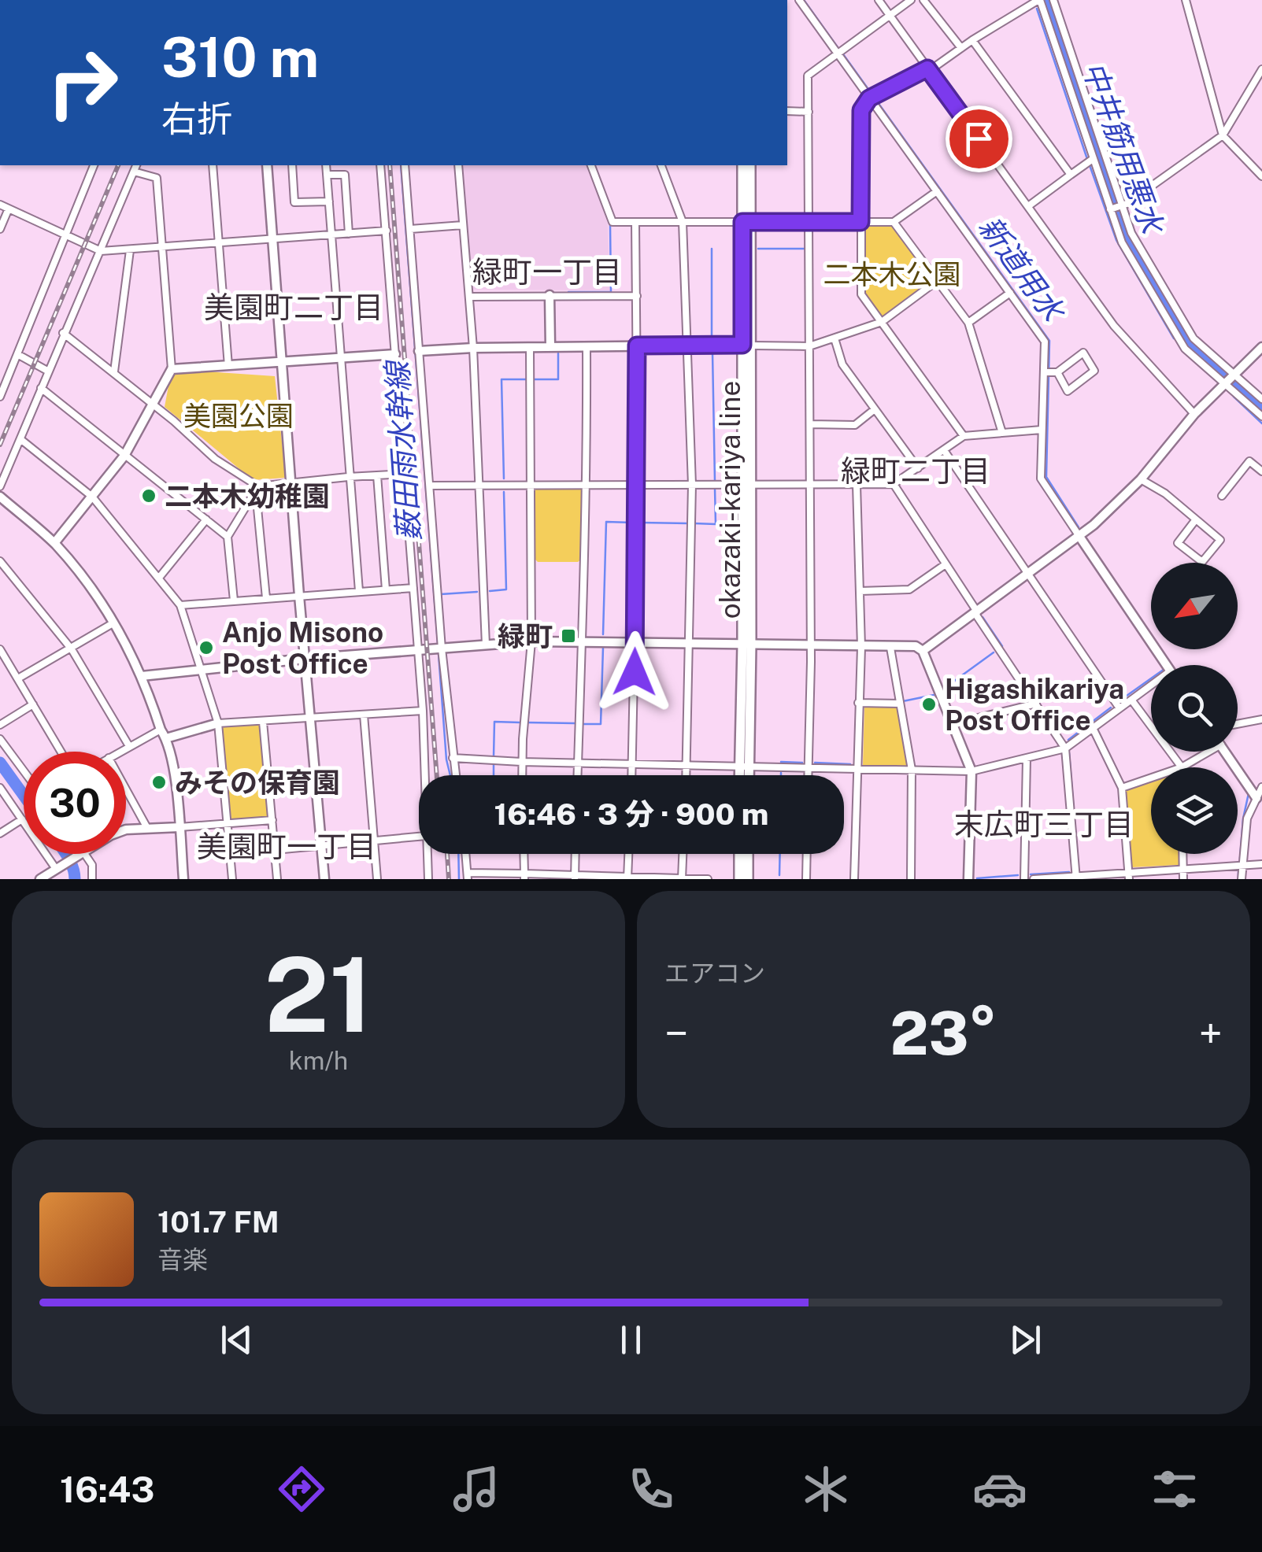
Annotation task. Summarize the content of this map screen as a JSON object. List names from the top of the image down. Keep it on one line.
{"streets":{"main road":["okazaki-kariya line"]},"districts":["緑町一丁目","美園町二丁目","緑町二丁目","末広町三丁目","美園町一丁目"],"water":["中井筋用悪水","新道用水","薮田雨水幹線"],"parks":["二本木公園","美園公園"],"places":{"other":["二本木幼稚園","Anjo Misono Post Office","Higashikariya Post Office","みその保育園"],"transit":["緑町"]},"north":"bottom left","page":{"turn":["310 m","右折"],"limit":"30","trip":"16:46 · 3 分 · 900 m","tile":[["21","km/h"],"エアコン"],"heat":["−","23°","+"],"song":["101.7 FM","音楽"],"tabs":"16:43"}}
